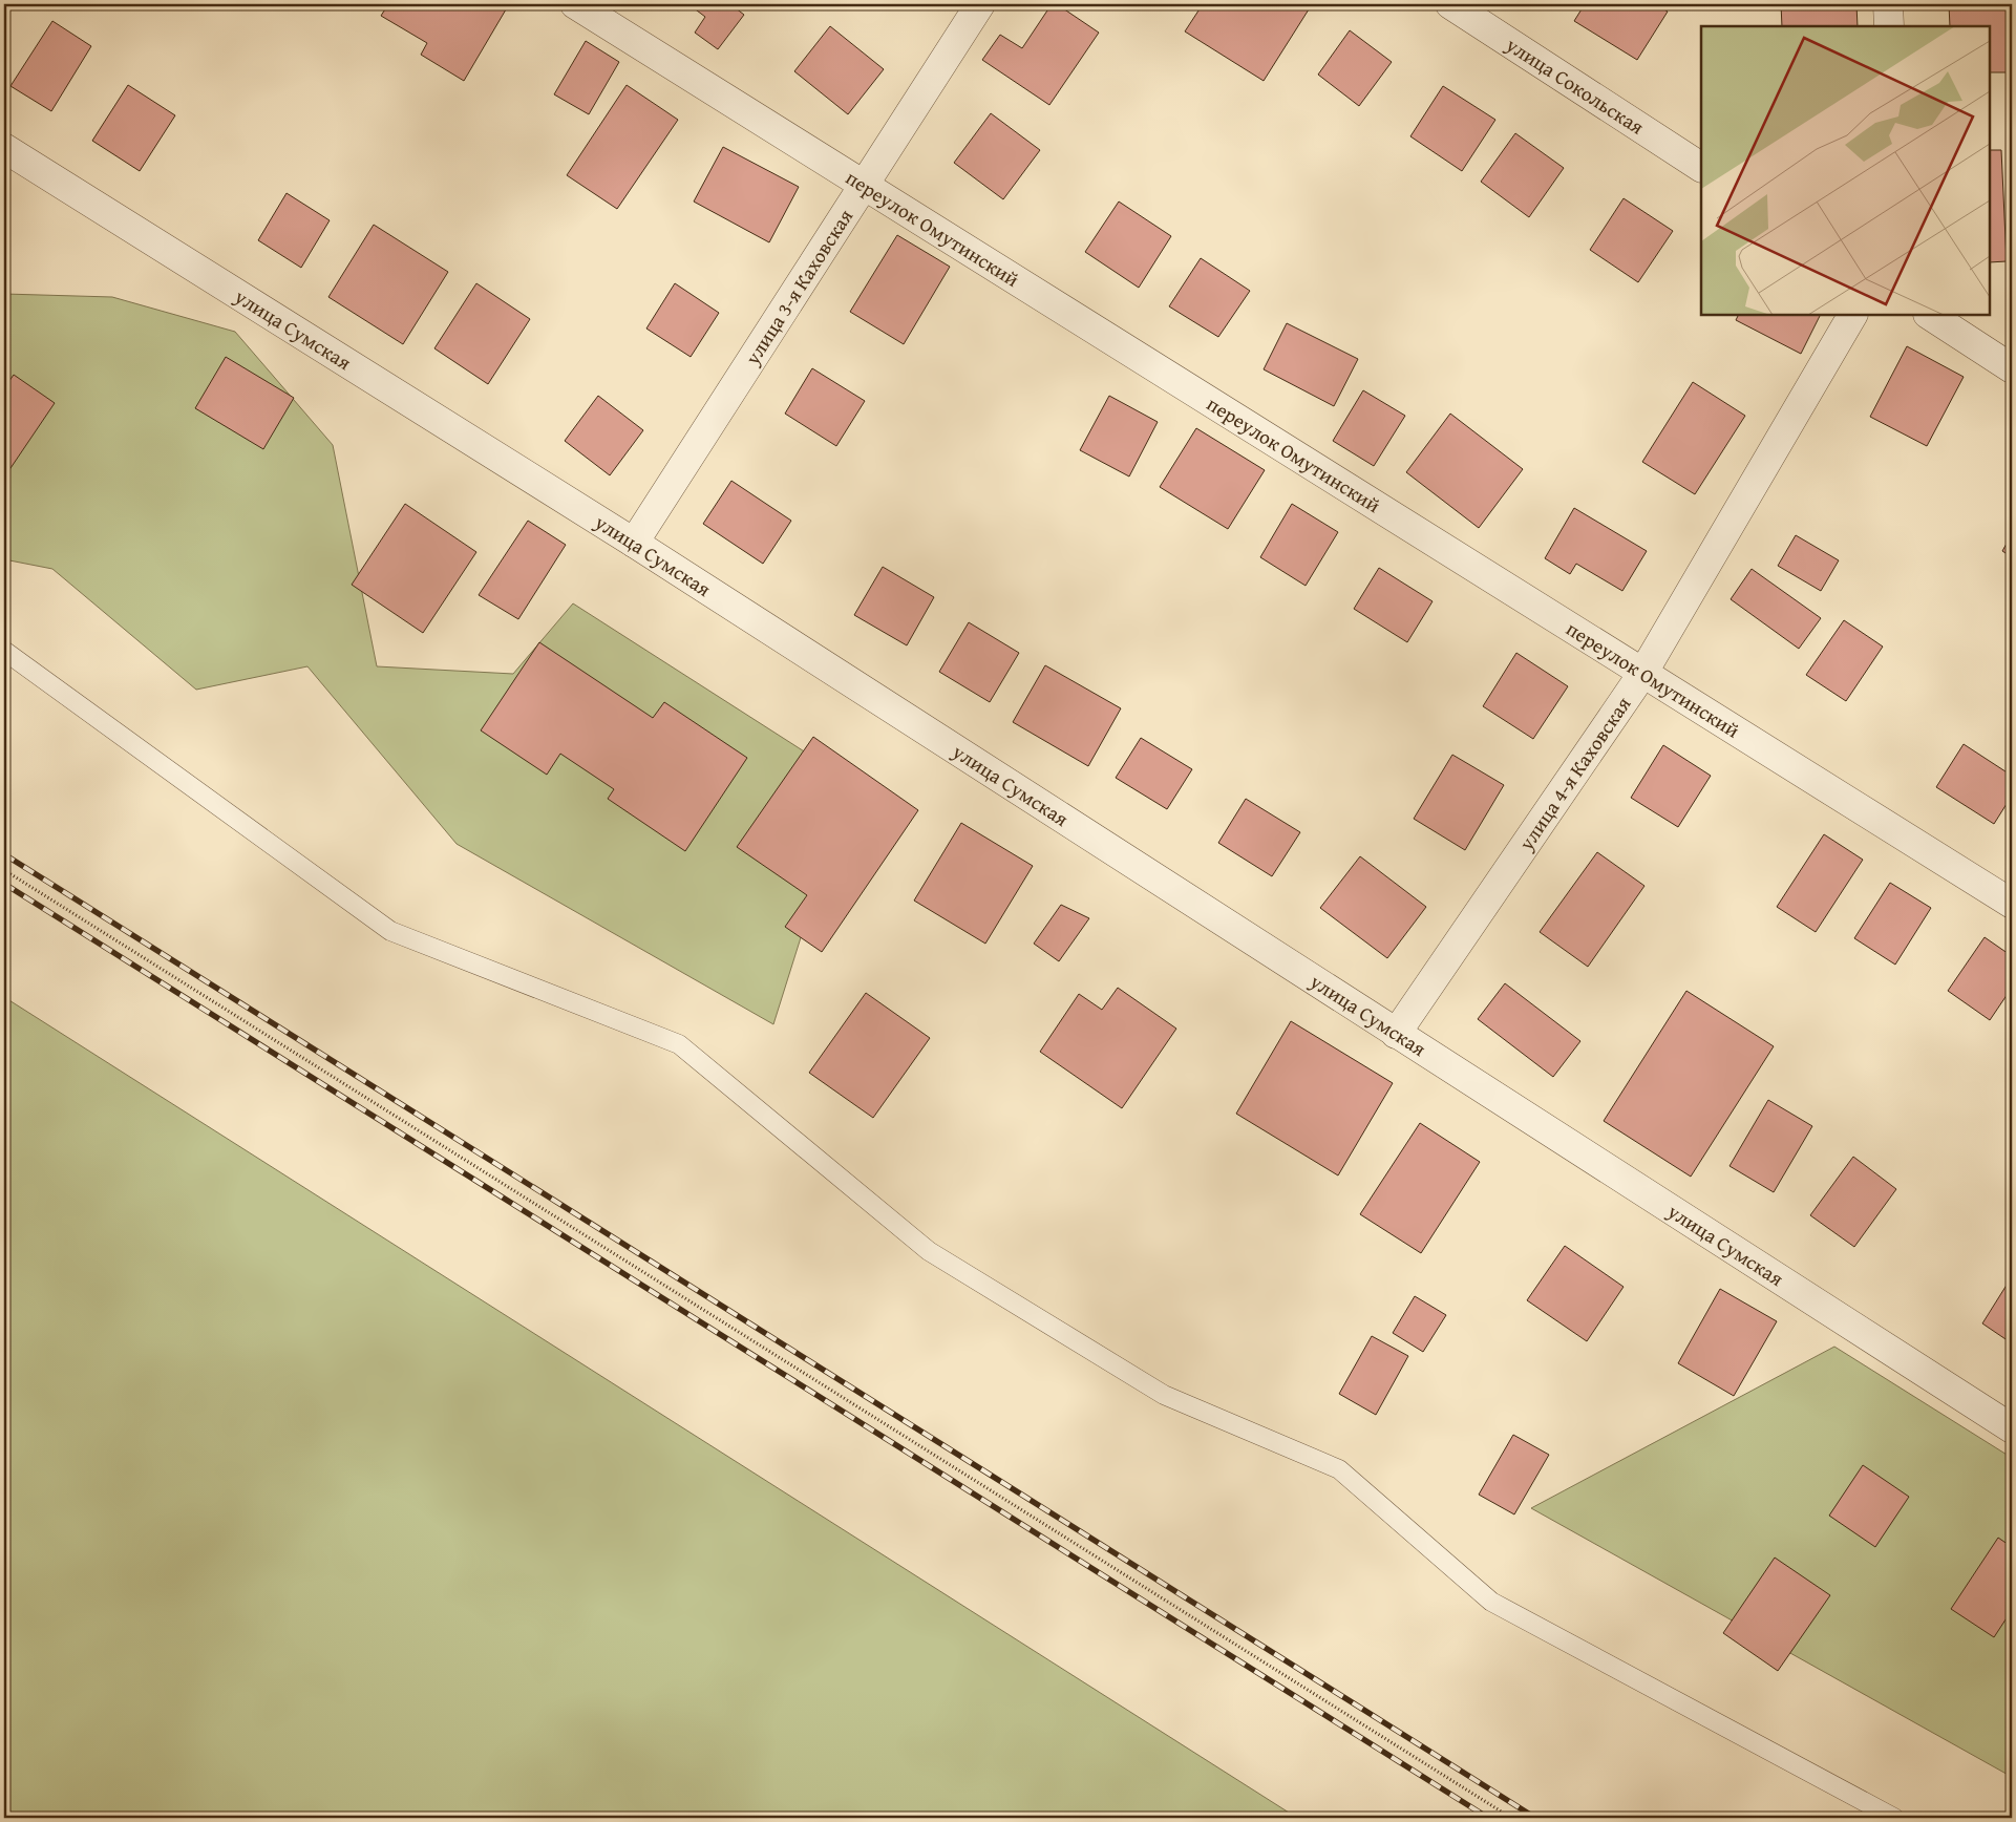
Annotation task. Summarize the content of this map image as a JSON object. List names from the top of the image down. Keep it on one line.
{"streets":{"street":["улица Сокольская","переулок Омутинский","улица 3-я Каховская","улица Сумская","улица 4-я Каховская"]},"crossings":[["переулок Омутинский","улица 3-я Каховская"],["переулок Омутинский","улица 4-я Каховская"],["улица 3-я Каховская","улица Сумская"],["улица Сумская","улица 4-я Каховская"]]}
